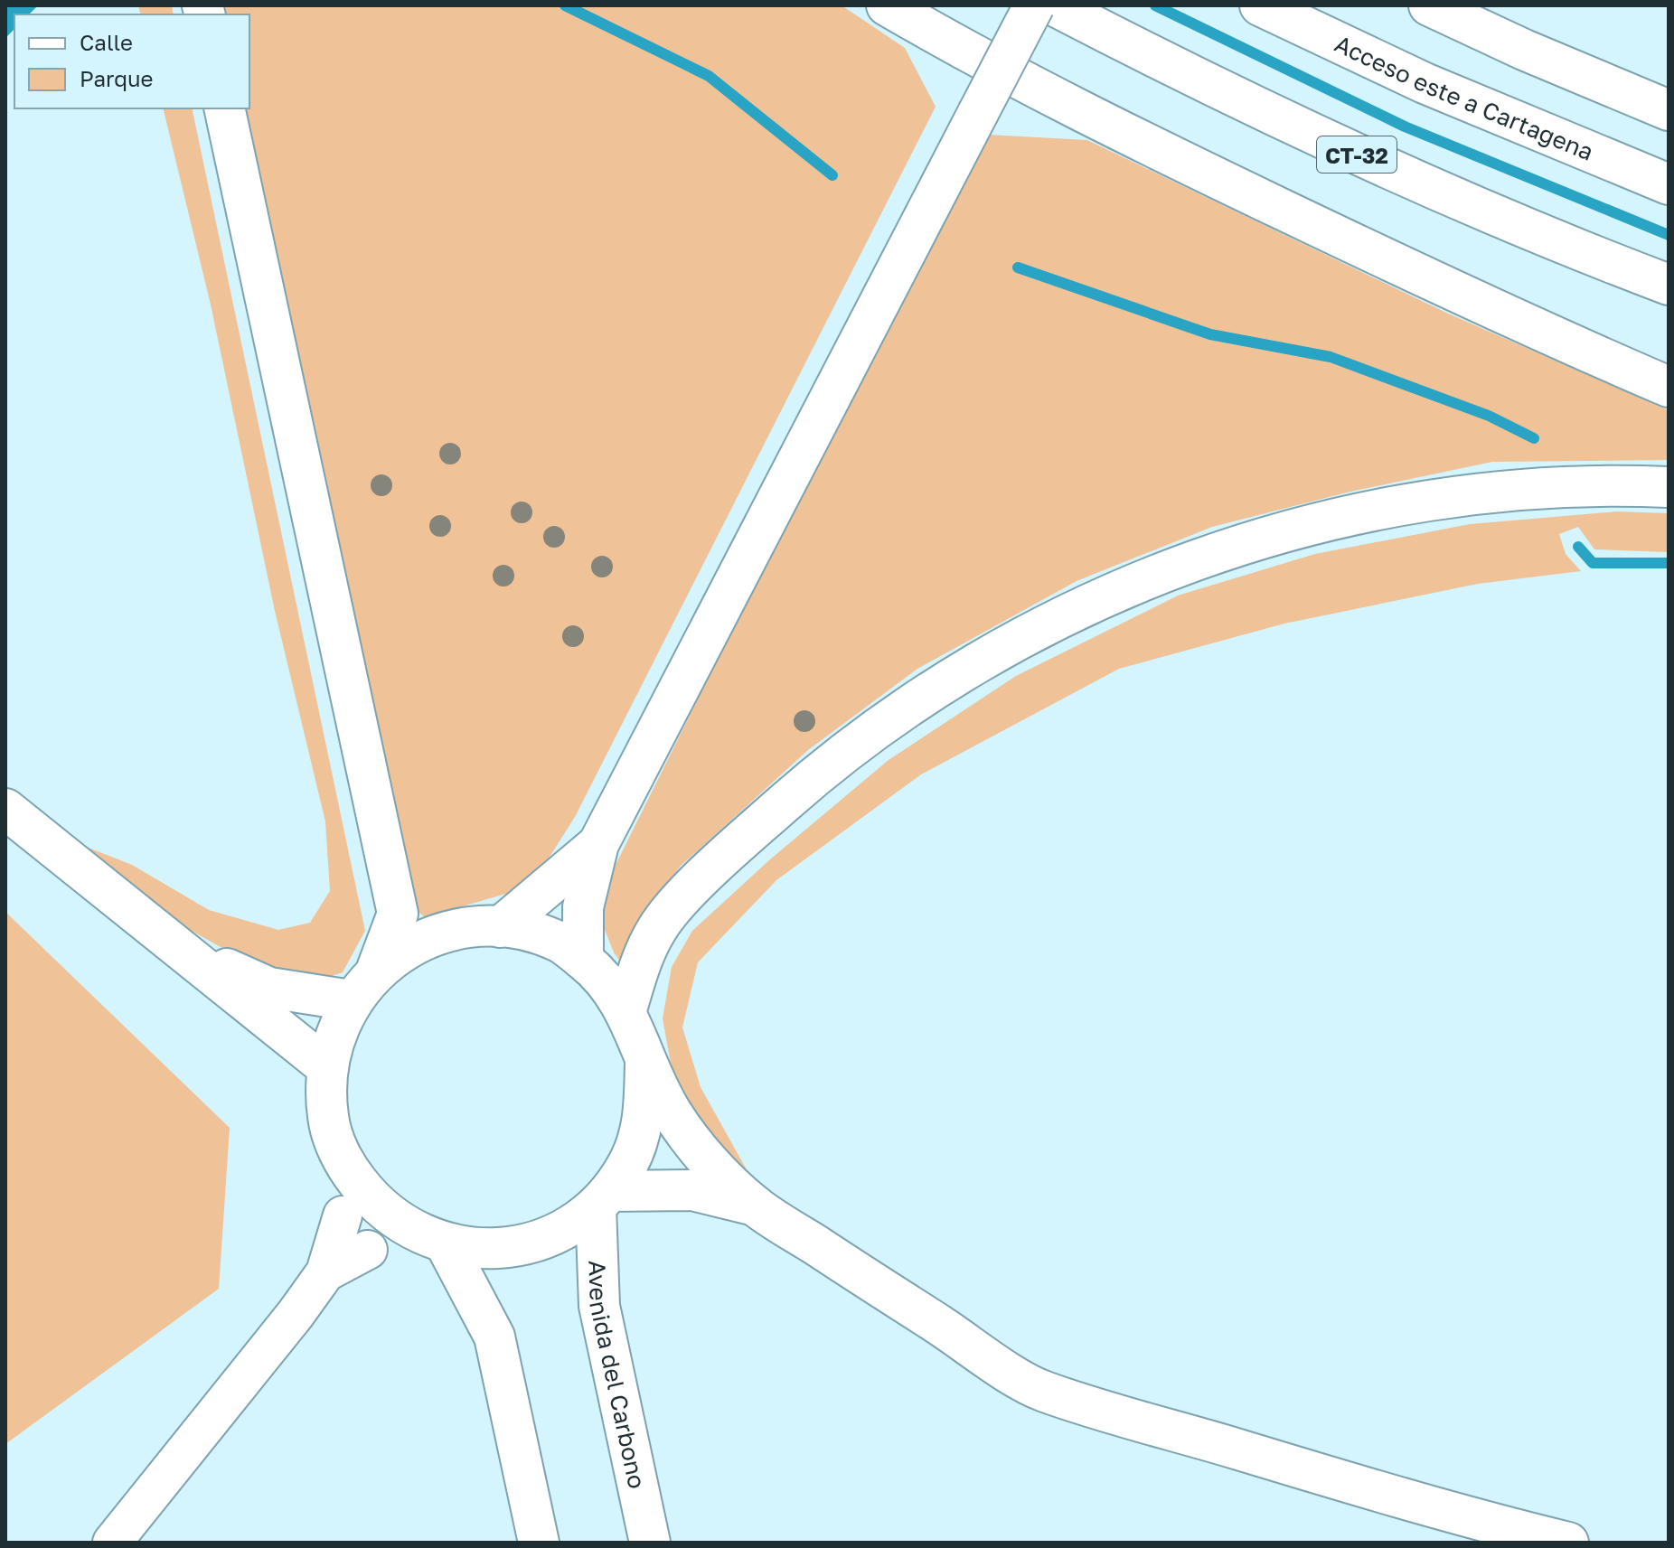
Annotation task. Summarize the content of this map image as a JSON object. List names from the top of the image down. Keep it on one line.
{"streets":{"main road":["Acceso este a Cartagena","CT-32","Avenida del Carbono"]},"legend":["Calle","Parque"]}
